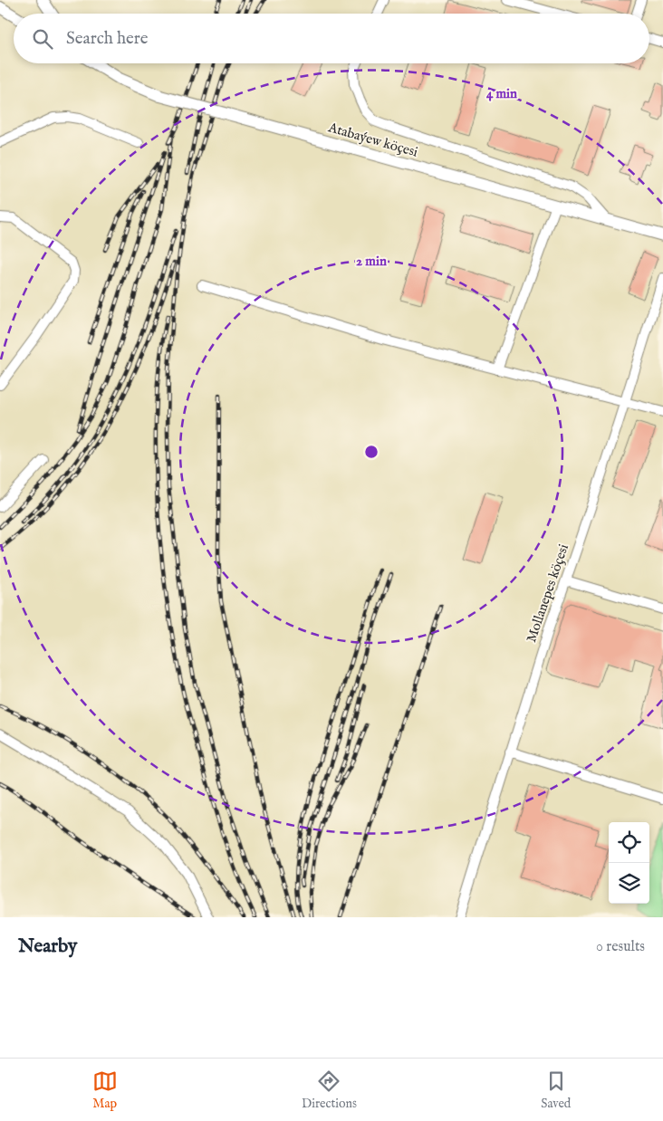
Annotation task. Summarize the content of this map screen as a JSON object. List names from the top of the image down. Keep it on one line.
{"streets":{"main road":["Atabaýew köçesi"],"street":["Mollanepes köçesi"]},"page":{"search":"Search here","heading":["Nearby","0 results"],"nav":["Map","Directions","Saved"]},"rings":["4 min","2 min"]}
